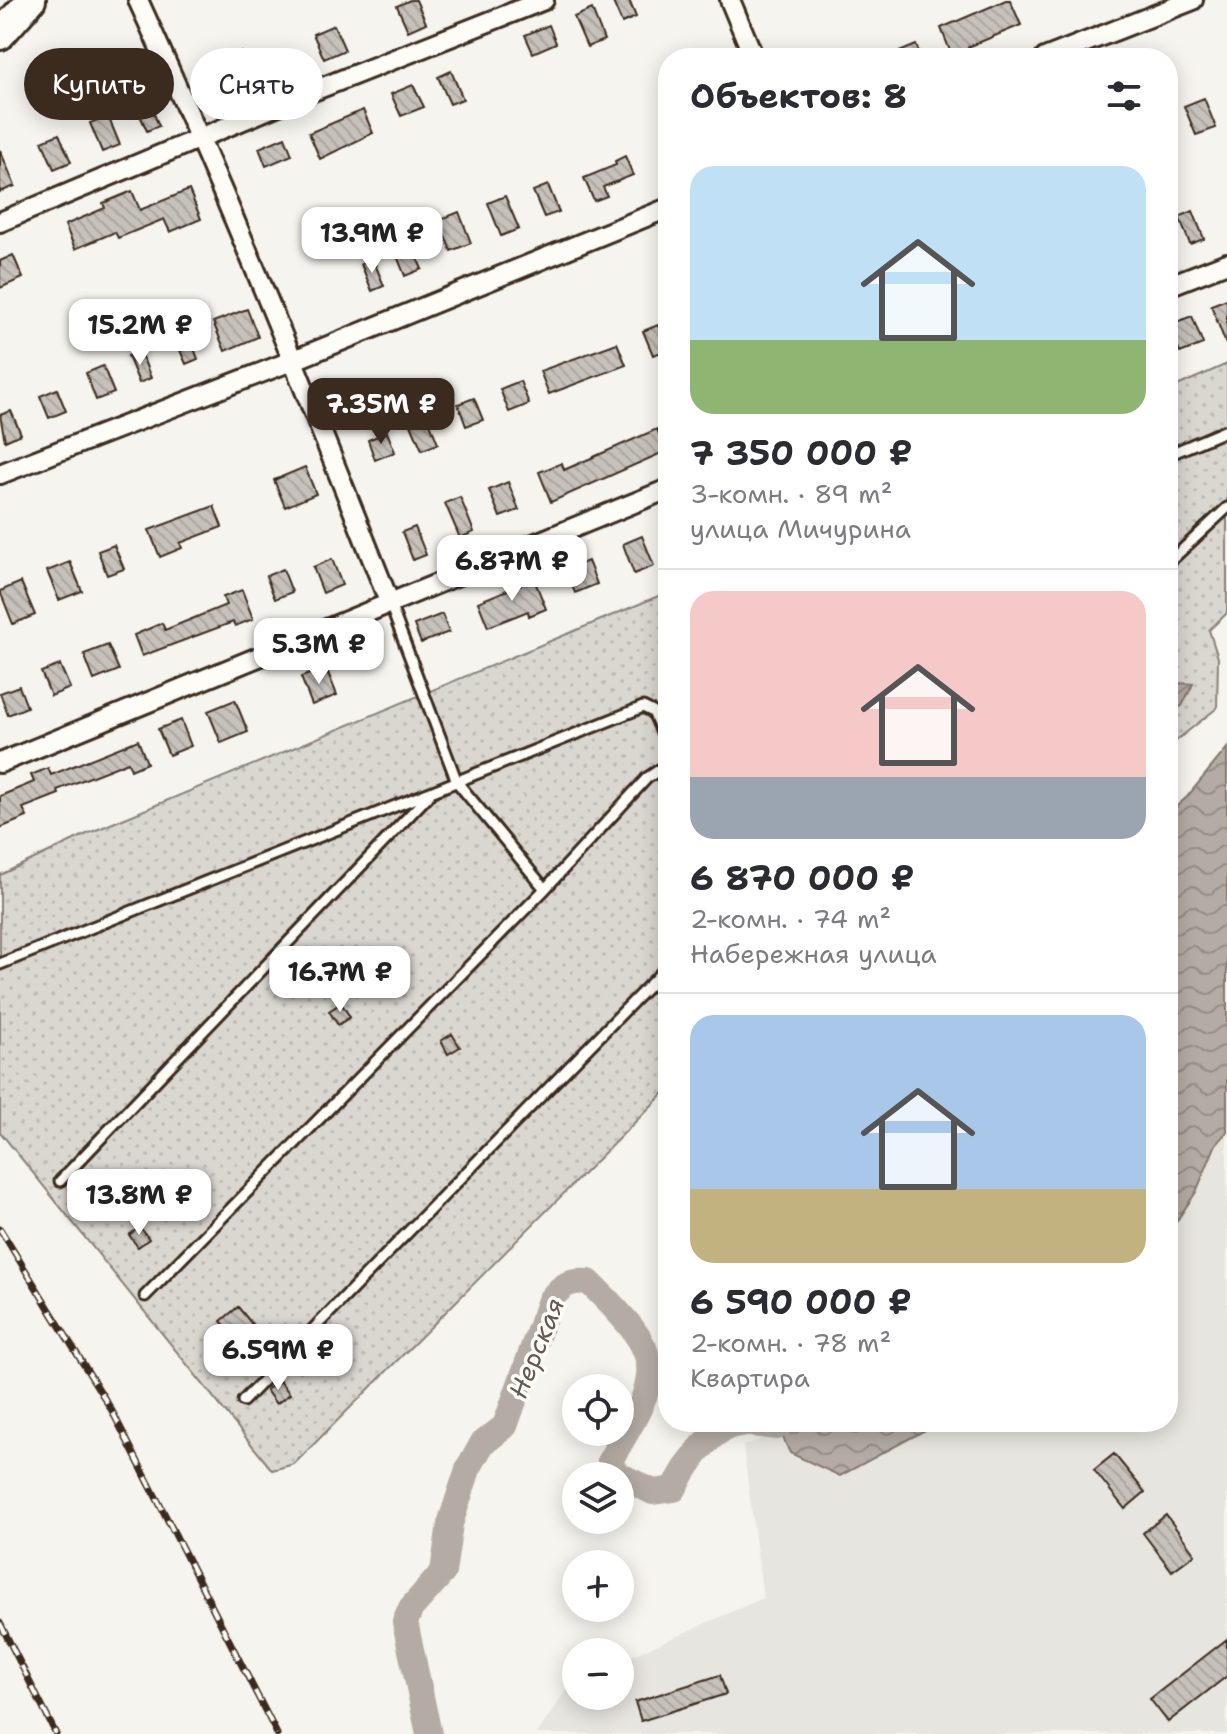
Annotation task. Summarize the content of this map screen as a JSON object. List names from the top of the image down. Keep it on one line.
{"water":["Нерская"],"page":{"chip":["Купить","Снять"],"heading":"Объектов: 8","list":[{"name":"7 350 000 ₽","note":"3-комн. · 89 m² · улица Мичурина"},{"name":"6 870 000 ₽","note":"2-комн. · 74 m² · Набережная улица"},{"name":"6 590 000 ₽","note":"2-комн. · 78 m² · Квартира"}],"price":["13.9M ₽","15.2M ₽","7.35M ₽","6.87M ₽","5.3M ₽","16.7M ₽","13.8M ₽","6.59M ₽"],"map_buttons":["+","−"]}}
